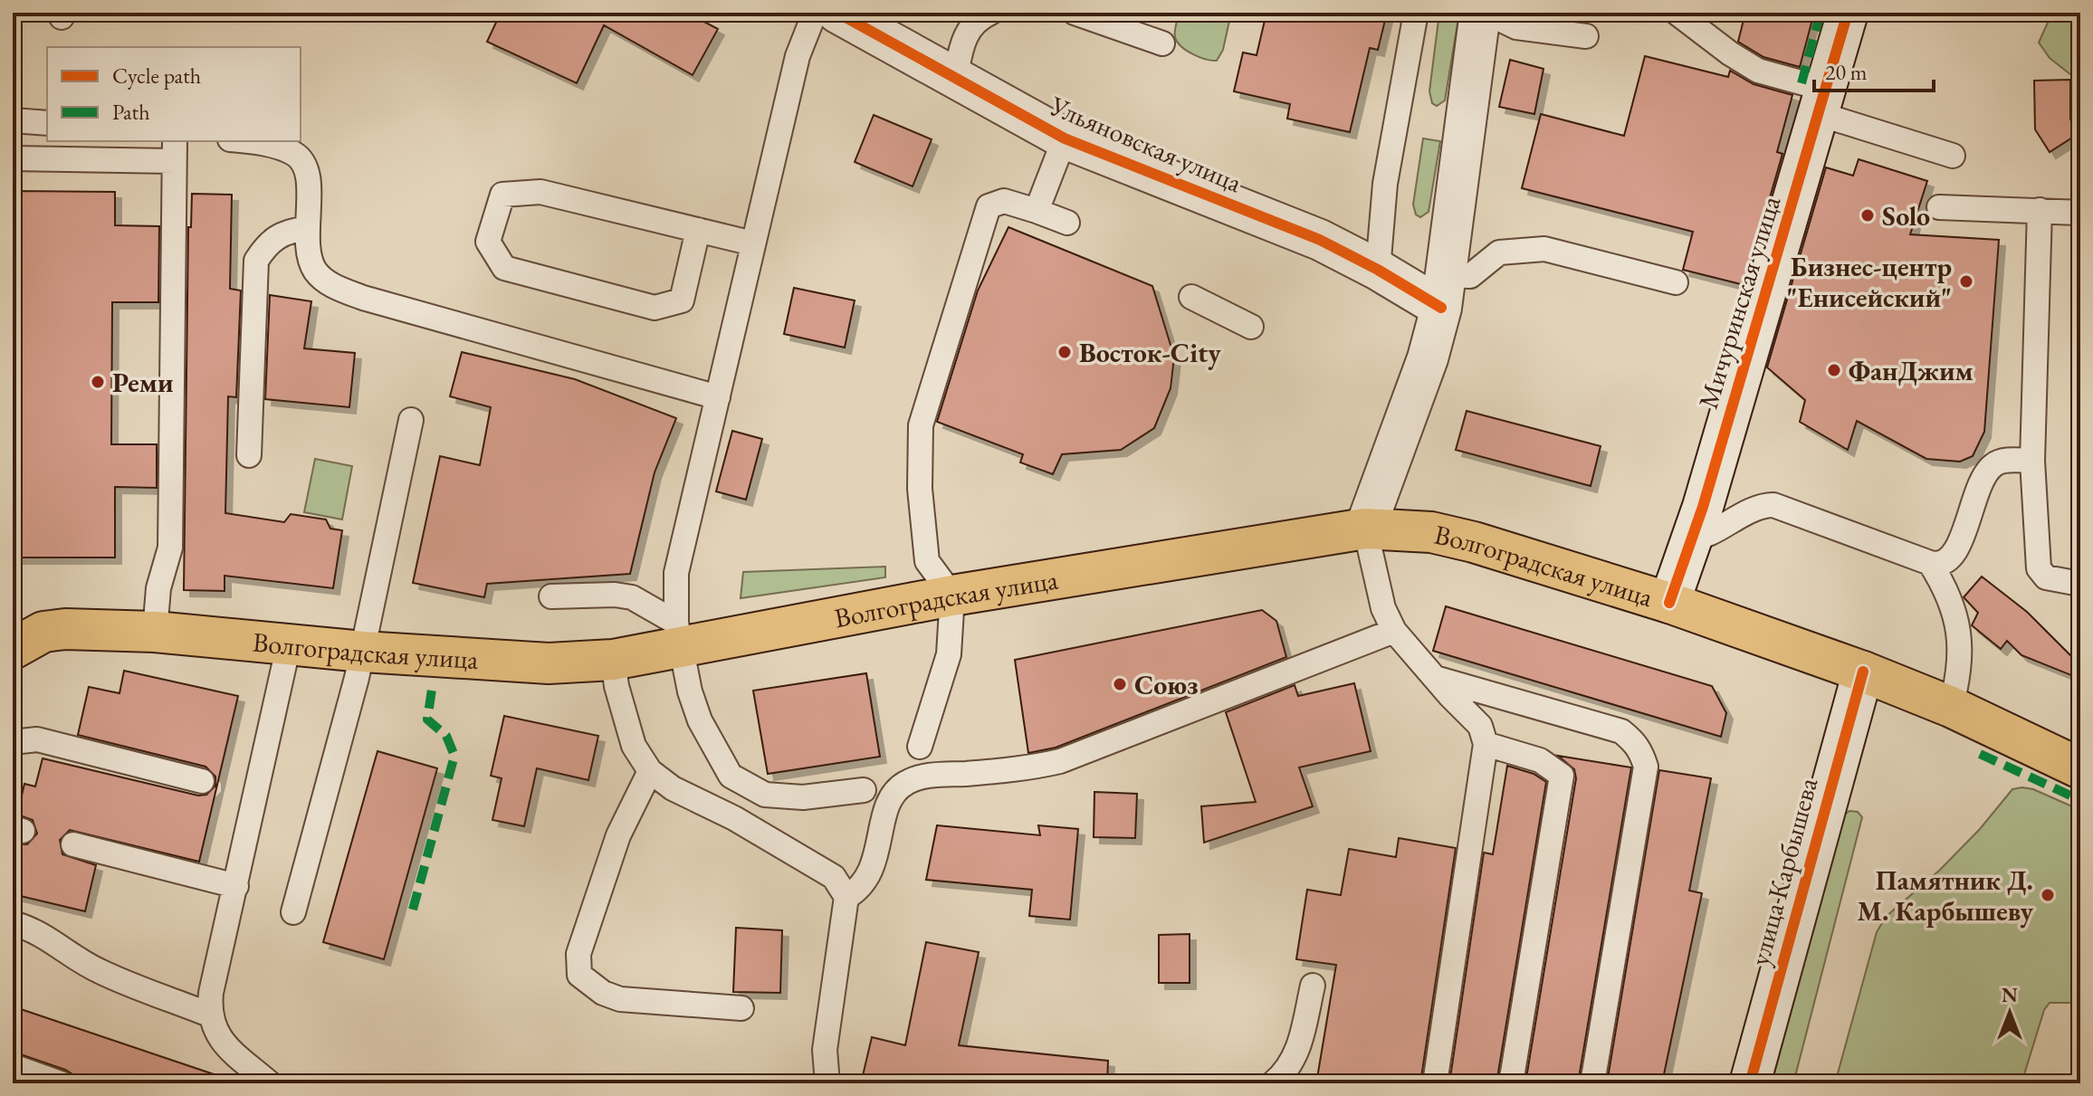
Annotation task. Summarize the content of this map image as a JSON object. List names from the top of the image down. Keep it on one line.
{"streets":{"main road":["Волгоградская улица"],"street":["Ульяновская улица","Мичуринская улица","улица Карбышева"]},"crossings":[["Мичуринская улица","Волгоградская улица"],["Волгоградская улица","улица Карбышева"]],"places":["Solo","Бизнес-центр \"Енисейский\"","Восток-City","ФанДжим","Реми","Союз","Памятник Д. М. Карбышеву"],"legend":["Cycle path","Path"],"scale_bar":"20 m","north":"top"}
